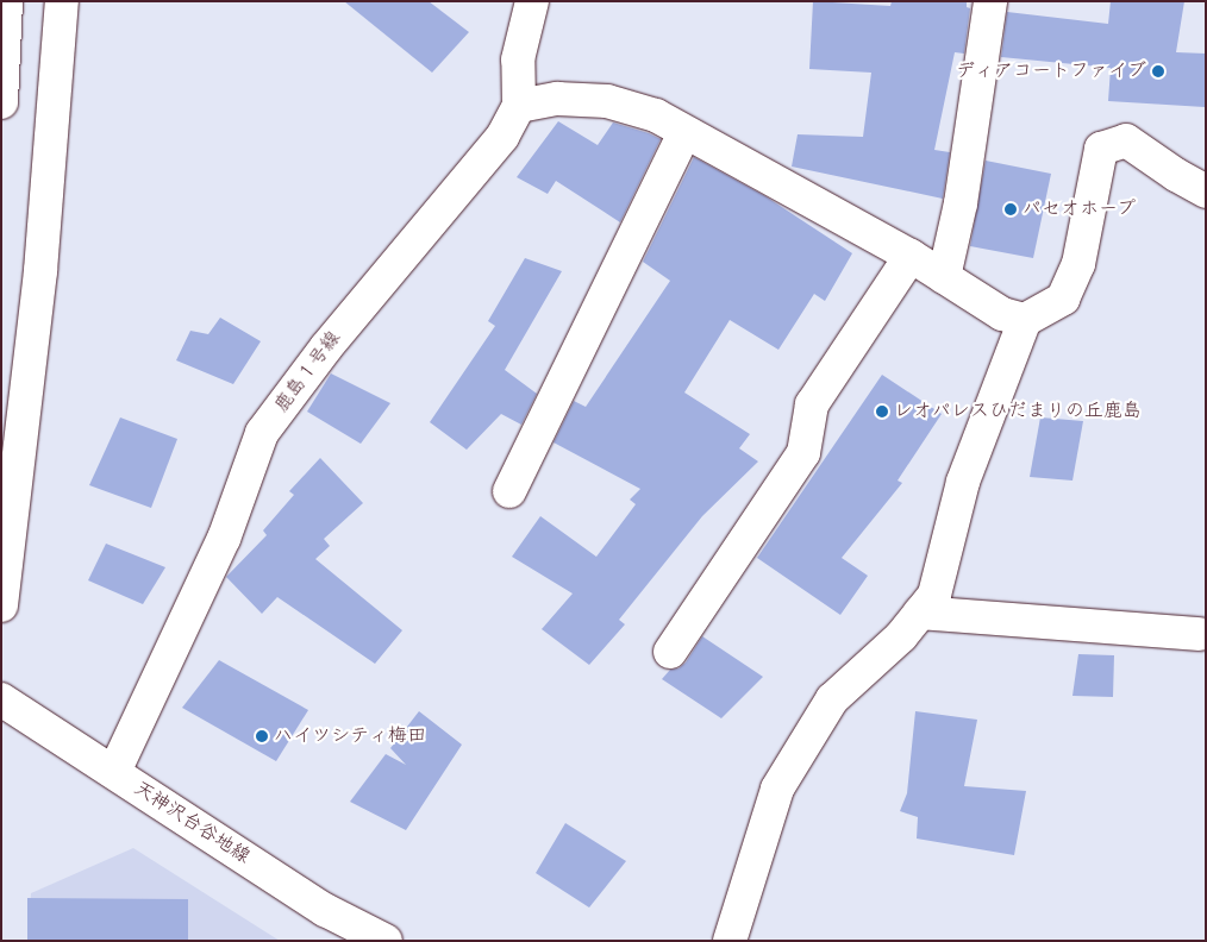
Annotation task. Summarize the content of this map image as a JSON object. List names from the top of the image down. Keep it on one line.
{"streets":{"street":["鹿島１号線","天神沢台谷地線"]},"crossings":[["鹿島１号線","天神沢台谷地線"]],"places":["ディアコートファイブ","パセオホープ","レオパレスひだまりの丘鹿島","ハイツシティ梅田"]}
